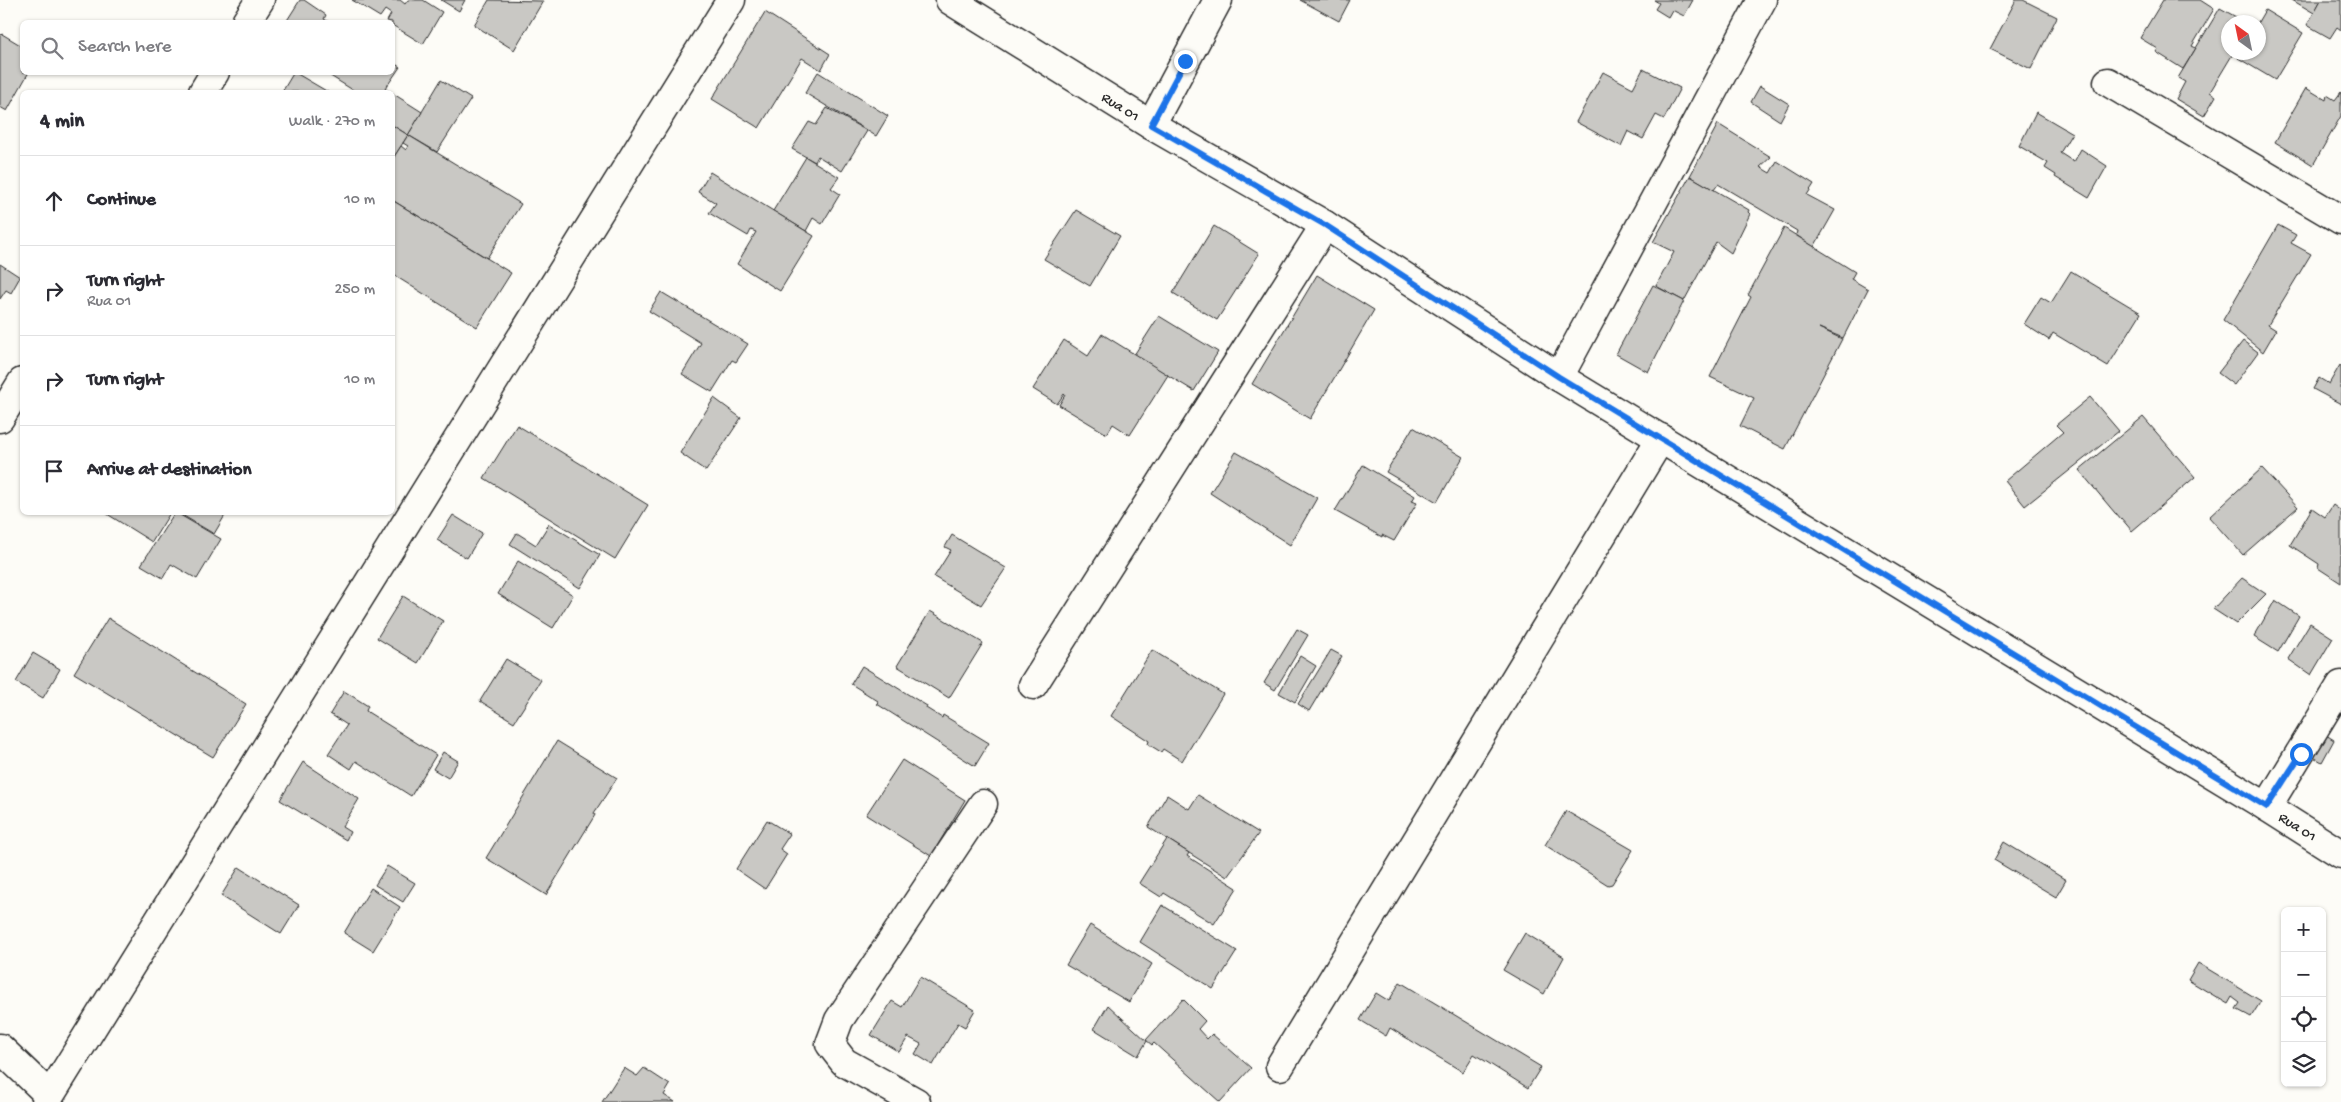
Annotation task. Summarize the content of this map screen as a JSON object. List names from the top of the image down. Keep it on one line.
{"streets":{"street":["Rua 01"]},"north":"top left","page":{"search":"Search here","heading":["4 min","Walk · 270 m"],"list":[["Continue","10 m"],["Turn right","Rua 01","250 m"],["Turn right","10 m"],"Arrive at destination"],"map_buttons":["+","−"]}}
